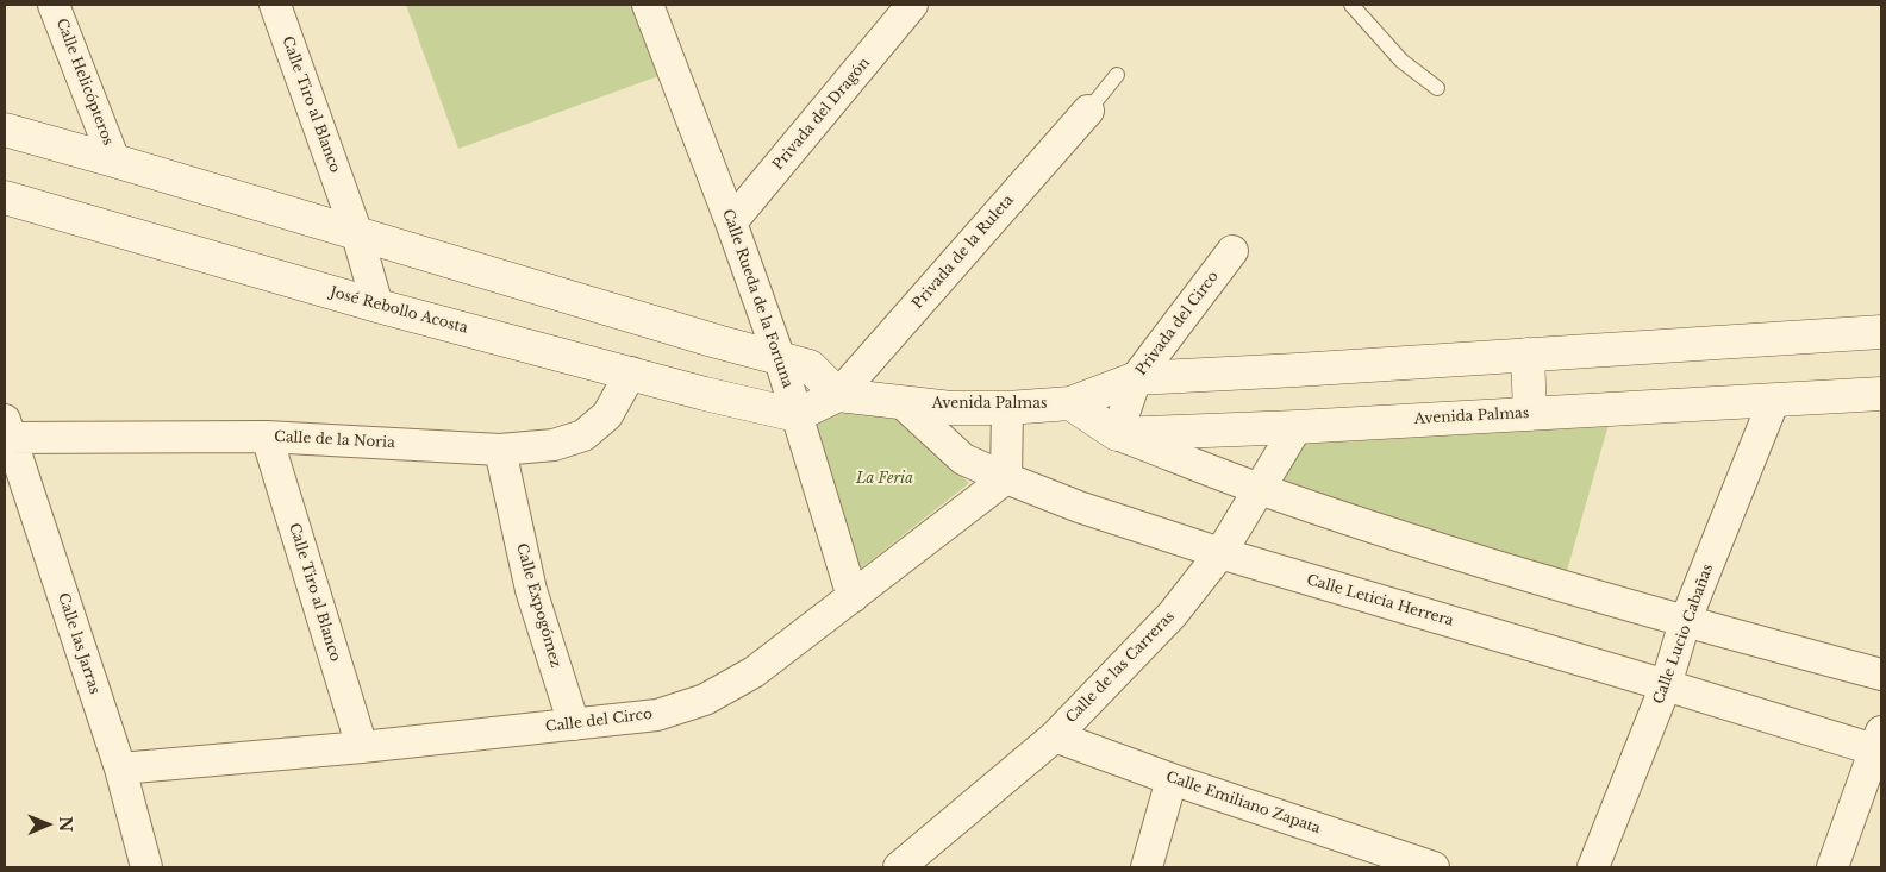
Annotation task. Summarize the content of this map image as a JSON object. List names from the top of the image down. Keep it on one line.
{"streets":{"main road":["José Rebollo Acosta","Avenida Palmas"],"street":["Calle Helicópteros","Calle Tiro al Blanco","Privada del Dragón","Privada de la Ruleta","Calle Rueda de la Fortuna","Privada del Circo","Calle de la Noria","Calle Leticia Herrera","Calle Expogómez","Calle Lucio Cabañas","Calle las Jarras","Calle de las Carreras","Calle del Circo","Calle Emiliano Zapata"]},"crossings":[["Calle Tiro al Blanco","José Rebollo Acosta"],["Calle Tiro al Blanco","Calle de la Noria"],["Calle Tiro al Blanco","Calle del Circo"],["Privada del Dragón","Calle Rueda de la Fortuna"],["Privada de la Ruleta","Avenida Palmas"],["Calle Rueda de la Fortuna","José Rebollo Acosta"],["Calle Rueda de la Fortuna","Calle del Circo"],["José Rebollo Acosta","Calle de la Noria"],["Privada del Circo","Avenida Palmas"],["Avenida Palmas","Calle Leticia Herrera"],["Avenida Palmas","Calle Lucio Cabañas"],["Avenida Palmas","Calle de las Carreras"],["Calle de la Noria","Calle Expogómez"],["Calle de la Noria","Calle las Jarras"],["Calle Leticia Herrera","Calle Lucio Cabañas"],["Calle Leticia Herrera","Calle de las Carreras"],["Calle Leticia Herrera","Calle del Circo"],["Calle Expogómez","Calle del Circo"],["Calle las Jarras","Calle del Circo"],["Calle de las Carreras","Calle Emiliano Zapata"]],"parks":["La Feria"],"north":"right"}
